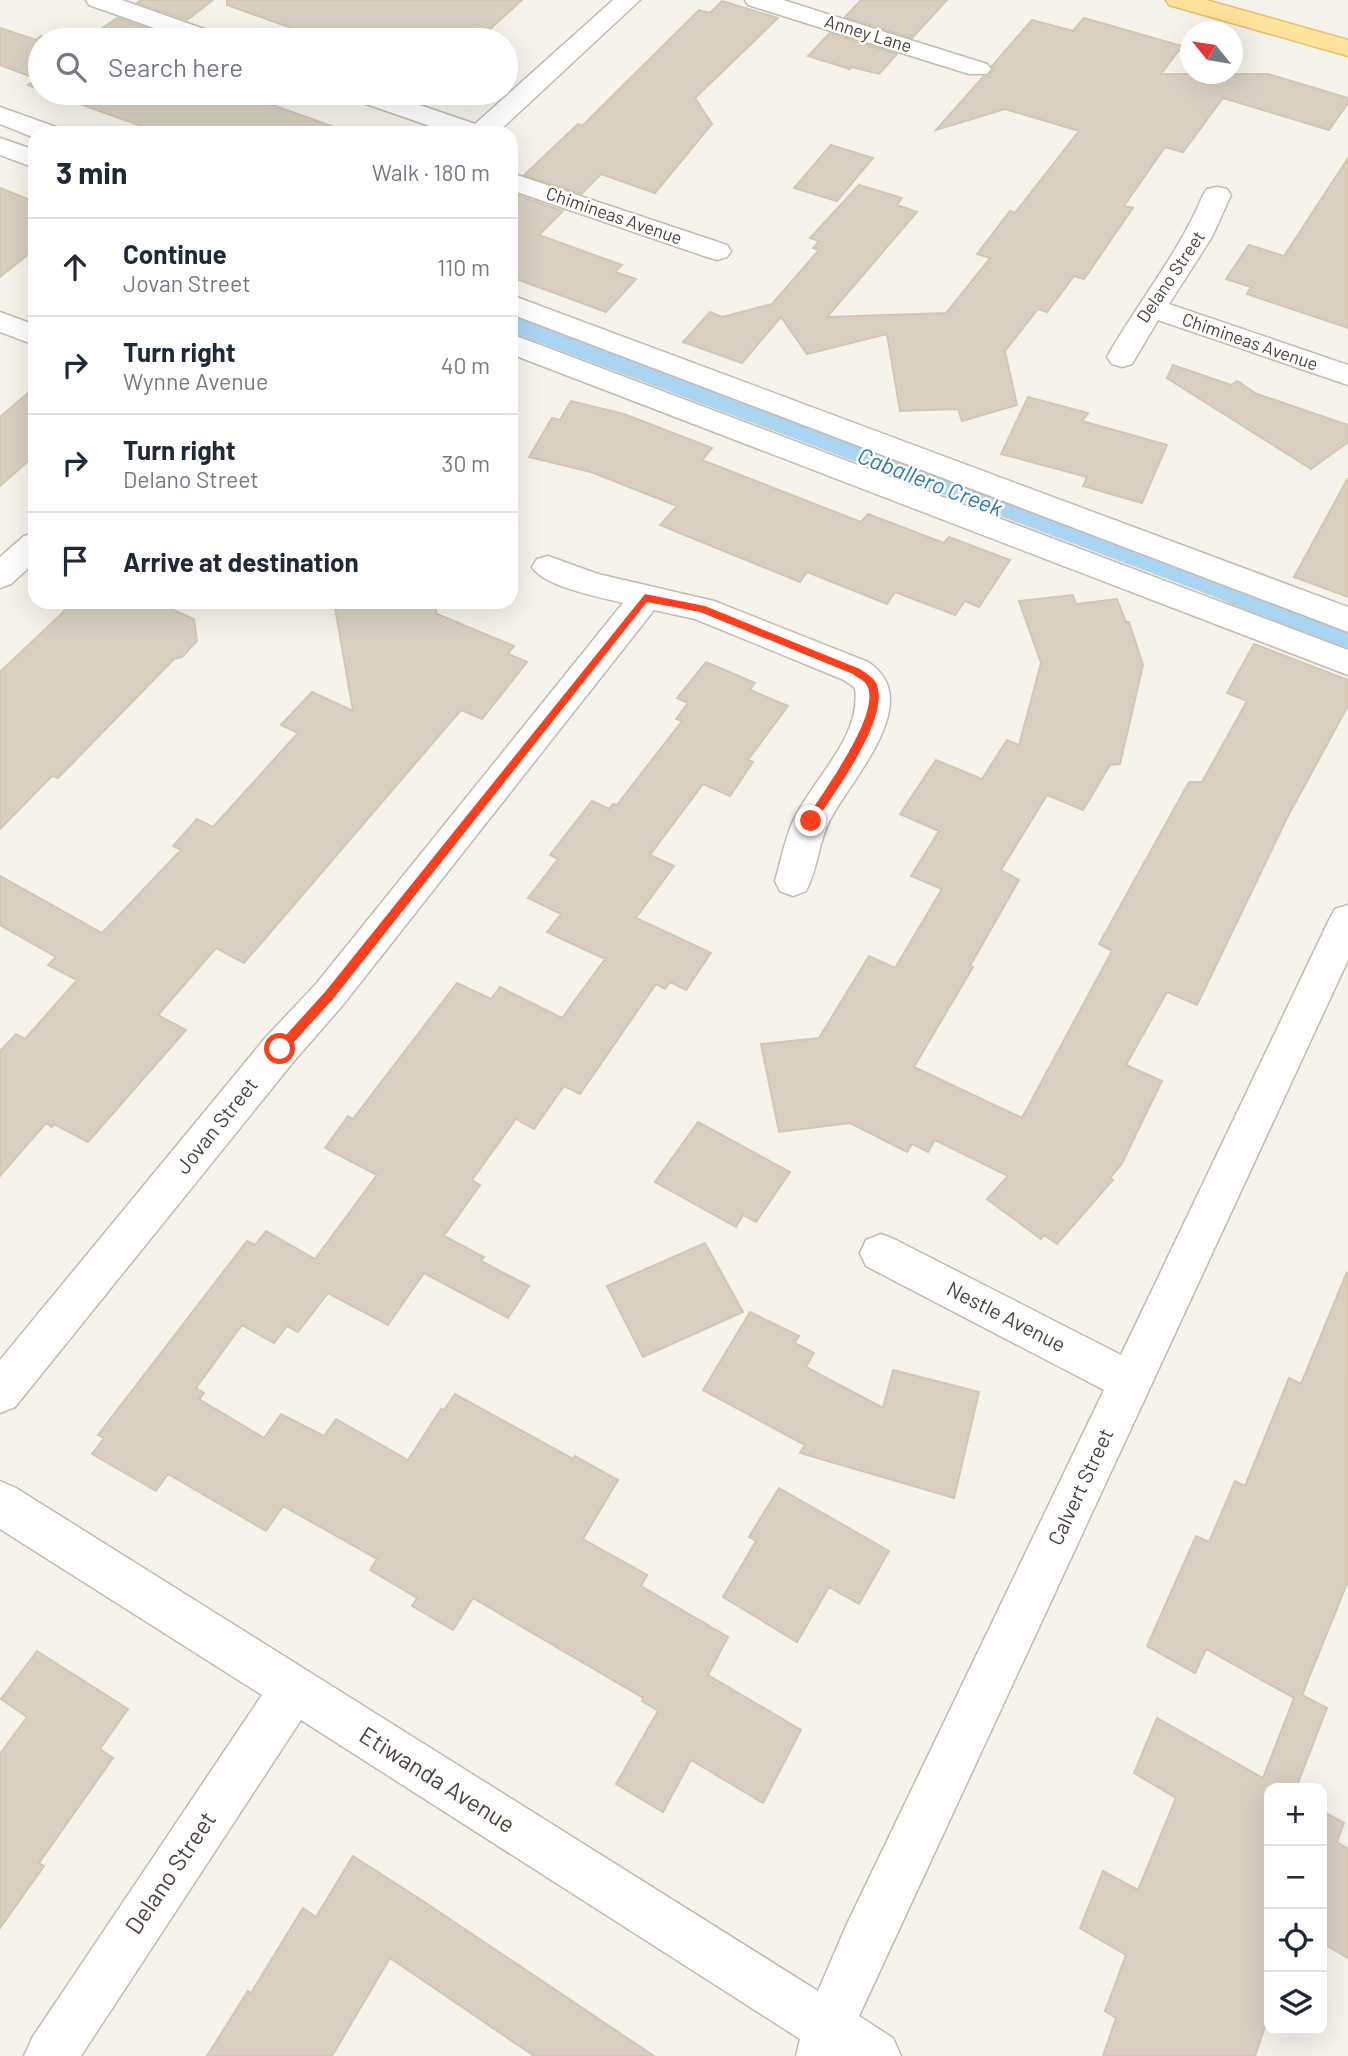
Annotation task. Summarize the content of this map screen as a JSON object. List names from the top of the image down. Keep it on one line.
{"streets":{"street":["Anney Lane","Chimineas Avenue","Delano Street","Jovan Street","Nestle Avenue","Calvert Street","Etiwanda Avenue"]},"crossings":[["Chimineas Avenue","Delano Street"],["Delano Street","Etiwanda Avenue"],["Nestle Avenue","Calvert Street"],["Calvert Street","Etiwanda Avenue"]],"water":["Caballero Creek"],"north":"top left","page":{"search":"Search here","heading":["3 min","Walk · 180 m"],"list":[["Continue","Jovan Street","110 m"],["Turn right","Wynne Avenue","40 m"],["Turn right","Delano Street","30 m"],"Arrive at destination"],"map_buttons":["+","−"]}}
